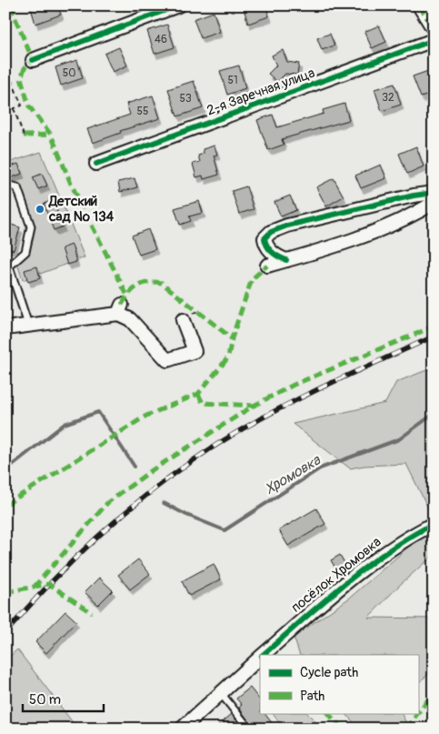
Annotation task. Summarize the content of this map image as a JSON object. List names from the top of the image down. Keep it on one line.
{"streets":{"street":["2-я Заречная улица","посёлок Хромовка"]},"water":["Хромовка"],"places":["Детский сад № 134"],"house_numbers":["46","50","51","32","53","55"],"legend":["Cycle path","Path"],"scale_bar":"50 m"}
